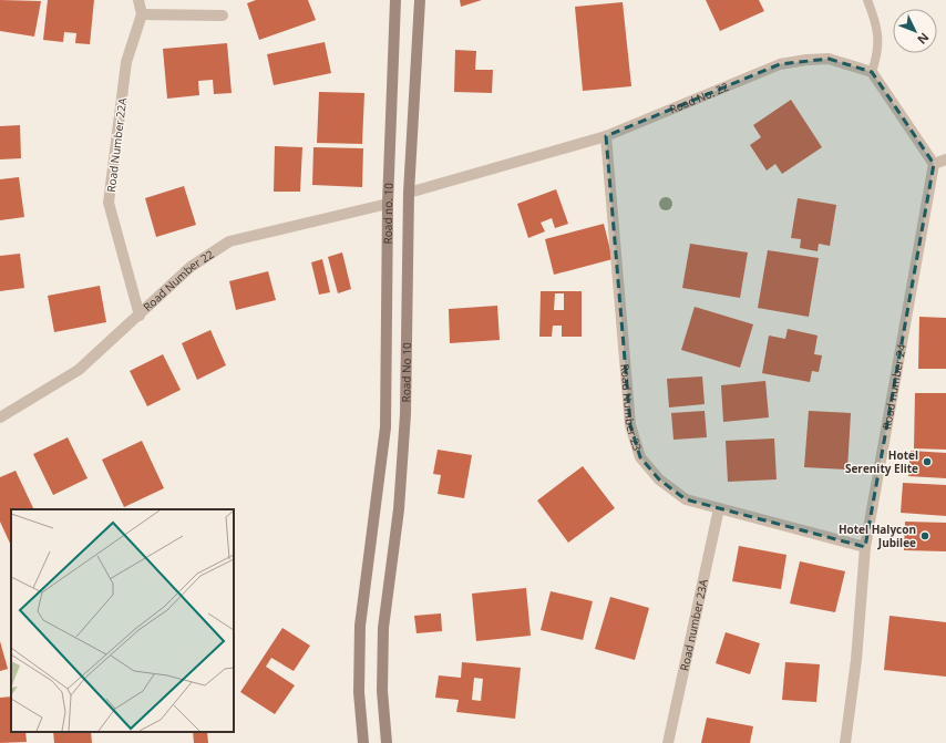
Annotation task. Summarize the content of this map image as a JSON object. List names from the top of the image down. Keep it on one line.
{"streets":{"main road":["Road no. 10","Road No 10"],"street":["Road No. 22","Road Number 22A","Road Number 22","Road number 24","Road Number 23","Road number 23A"]},"crossings":[["Road No. 22","Road No 10"],["Road No. 22","Road Number 23"],["Road Number 22A","Road Number 22"],["Road no. 10","Road Number 22"],["Road number 24","Road Number 23"],["Road Number 23","Road number 23A"]],"places":["Hotel Serenity Elite","Hotel Halycon Jubilee"],"north":"bottom right"}
